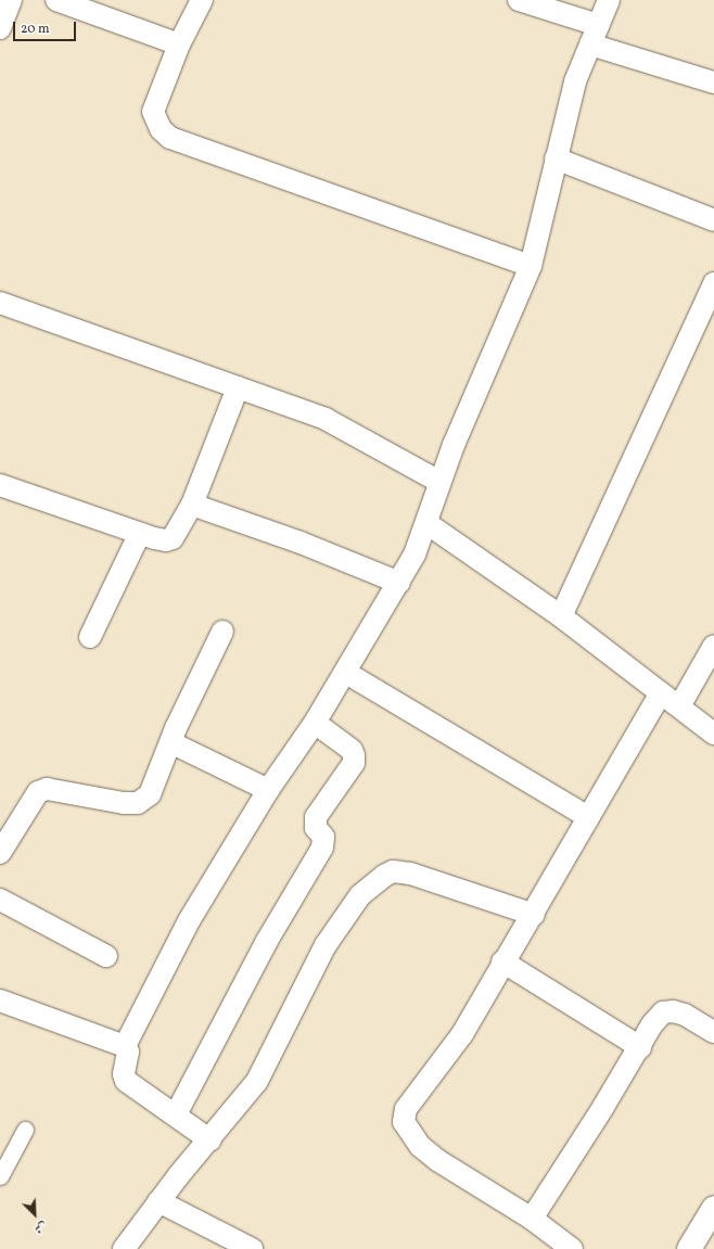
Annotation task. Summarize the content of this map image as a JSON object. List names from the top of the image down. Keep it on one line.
{"scale_bar":"20 m","north":"bottom right"}
